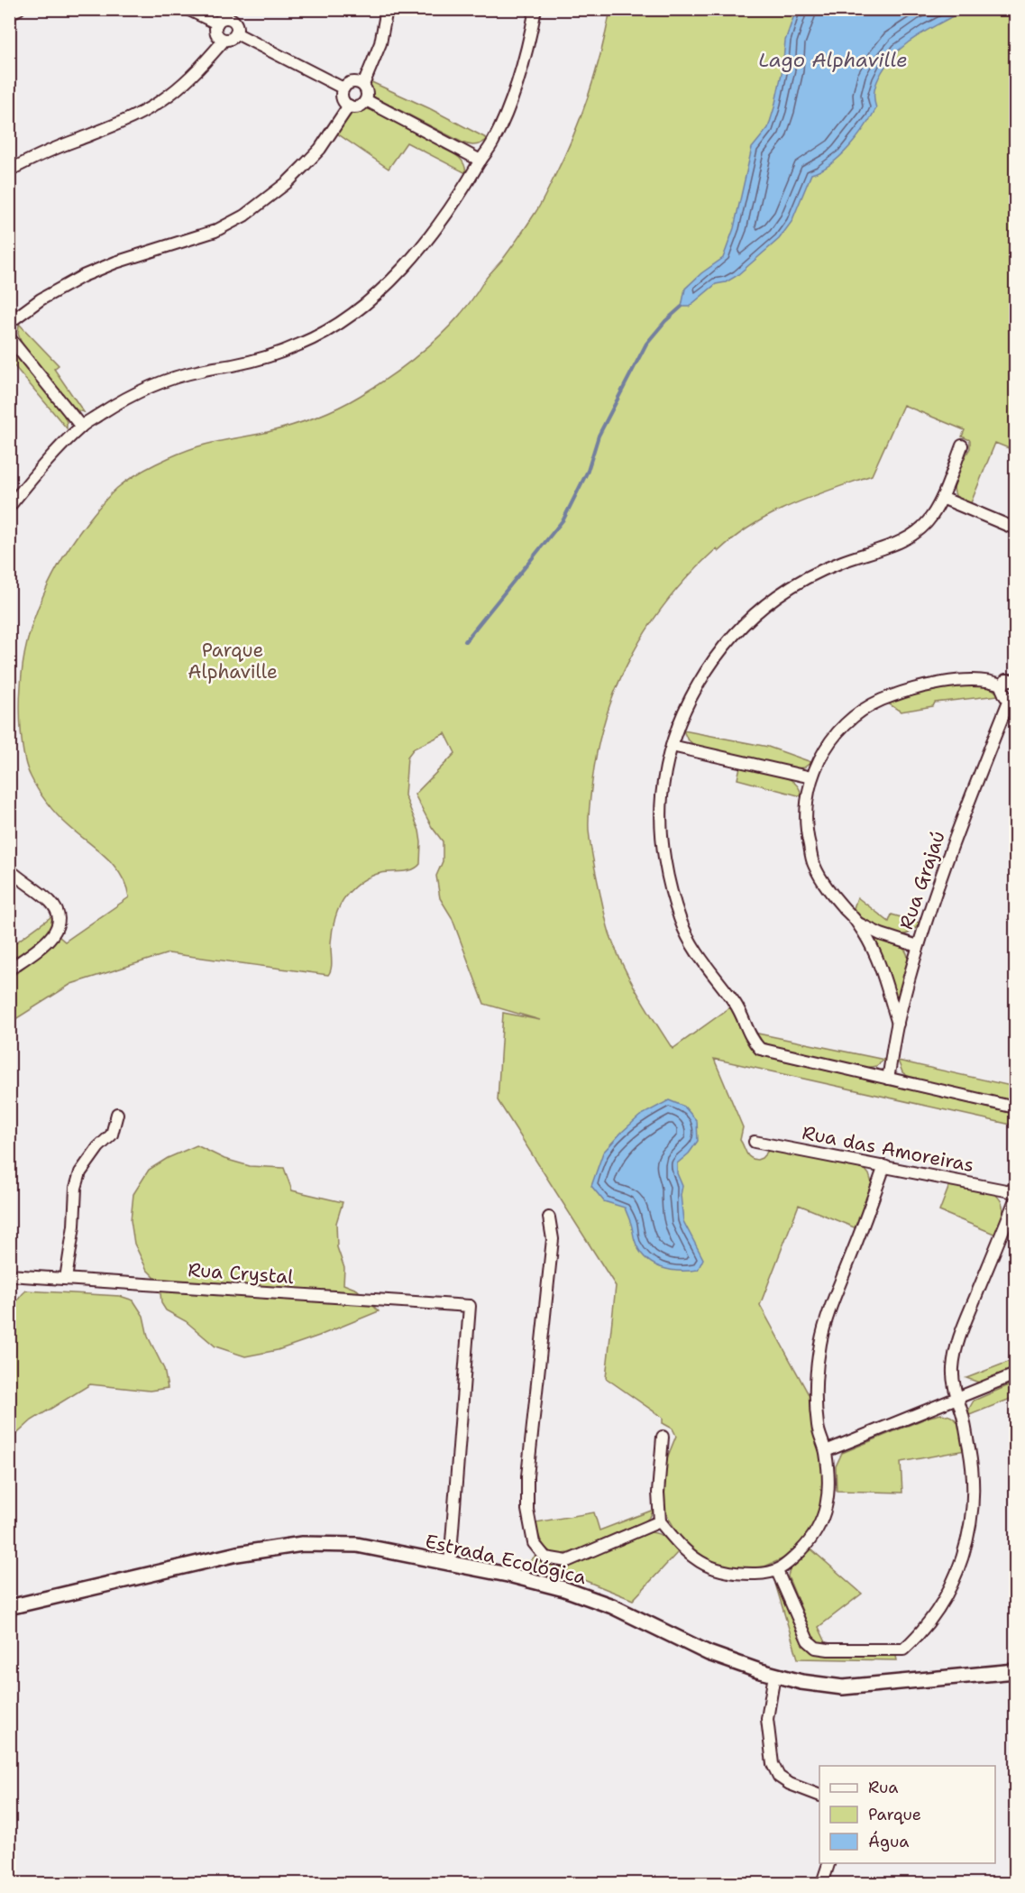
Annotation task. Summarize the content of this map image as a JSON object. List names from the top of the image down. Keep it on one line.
{"streets":{"street":["Rua Grajaú","Rua das Amoreiras","Rua Crystal","Estrada Ecológica"]},"crossings":[["Rua Crystal","Estrada Ecológica"]],"water":["Lago Alphaville"],"parks":["Parque Alphaville"],"legend":["Rua","Parque","Água"]}
